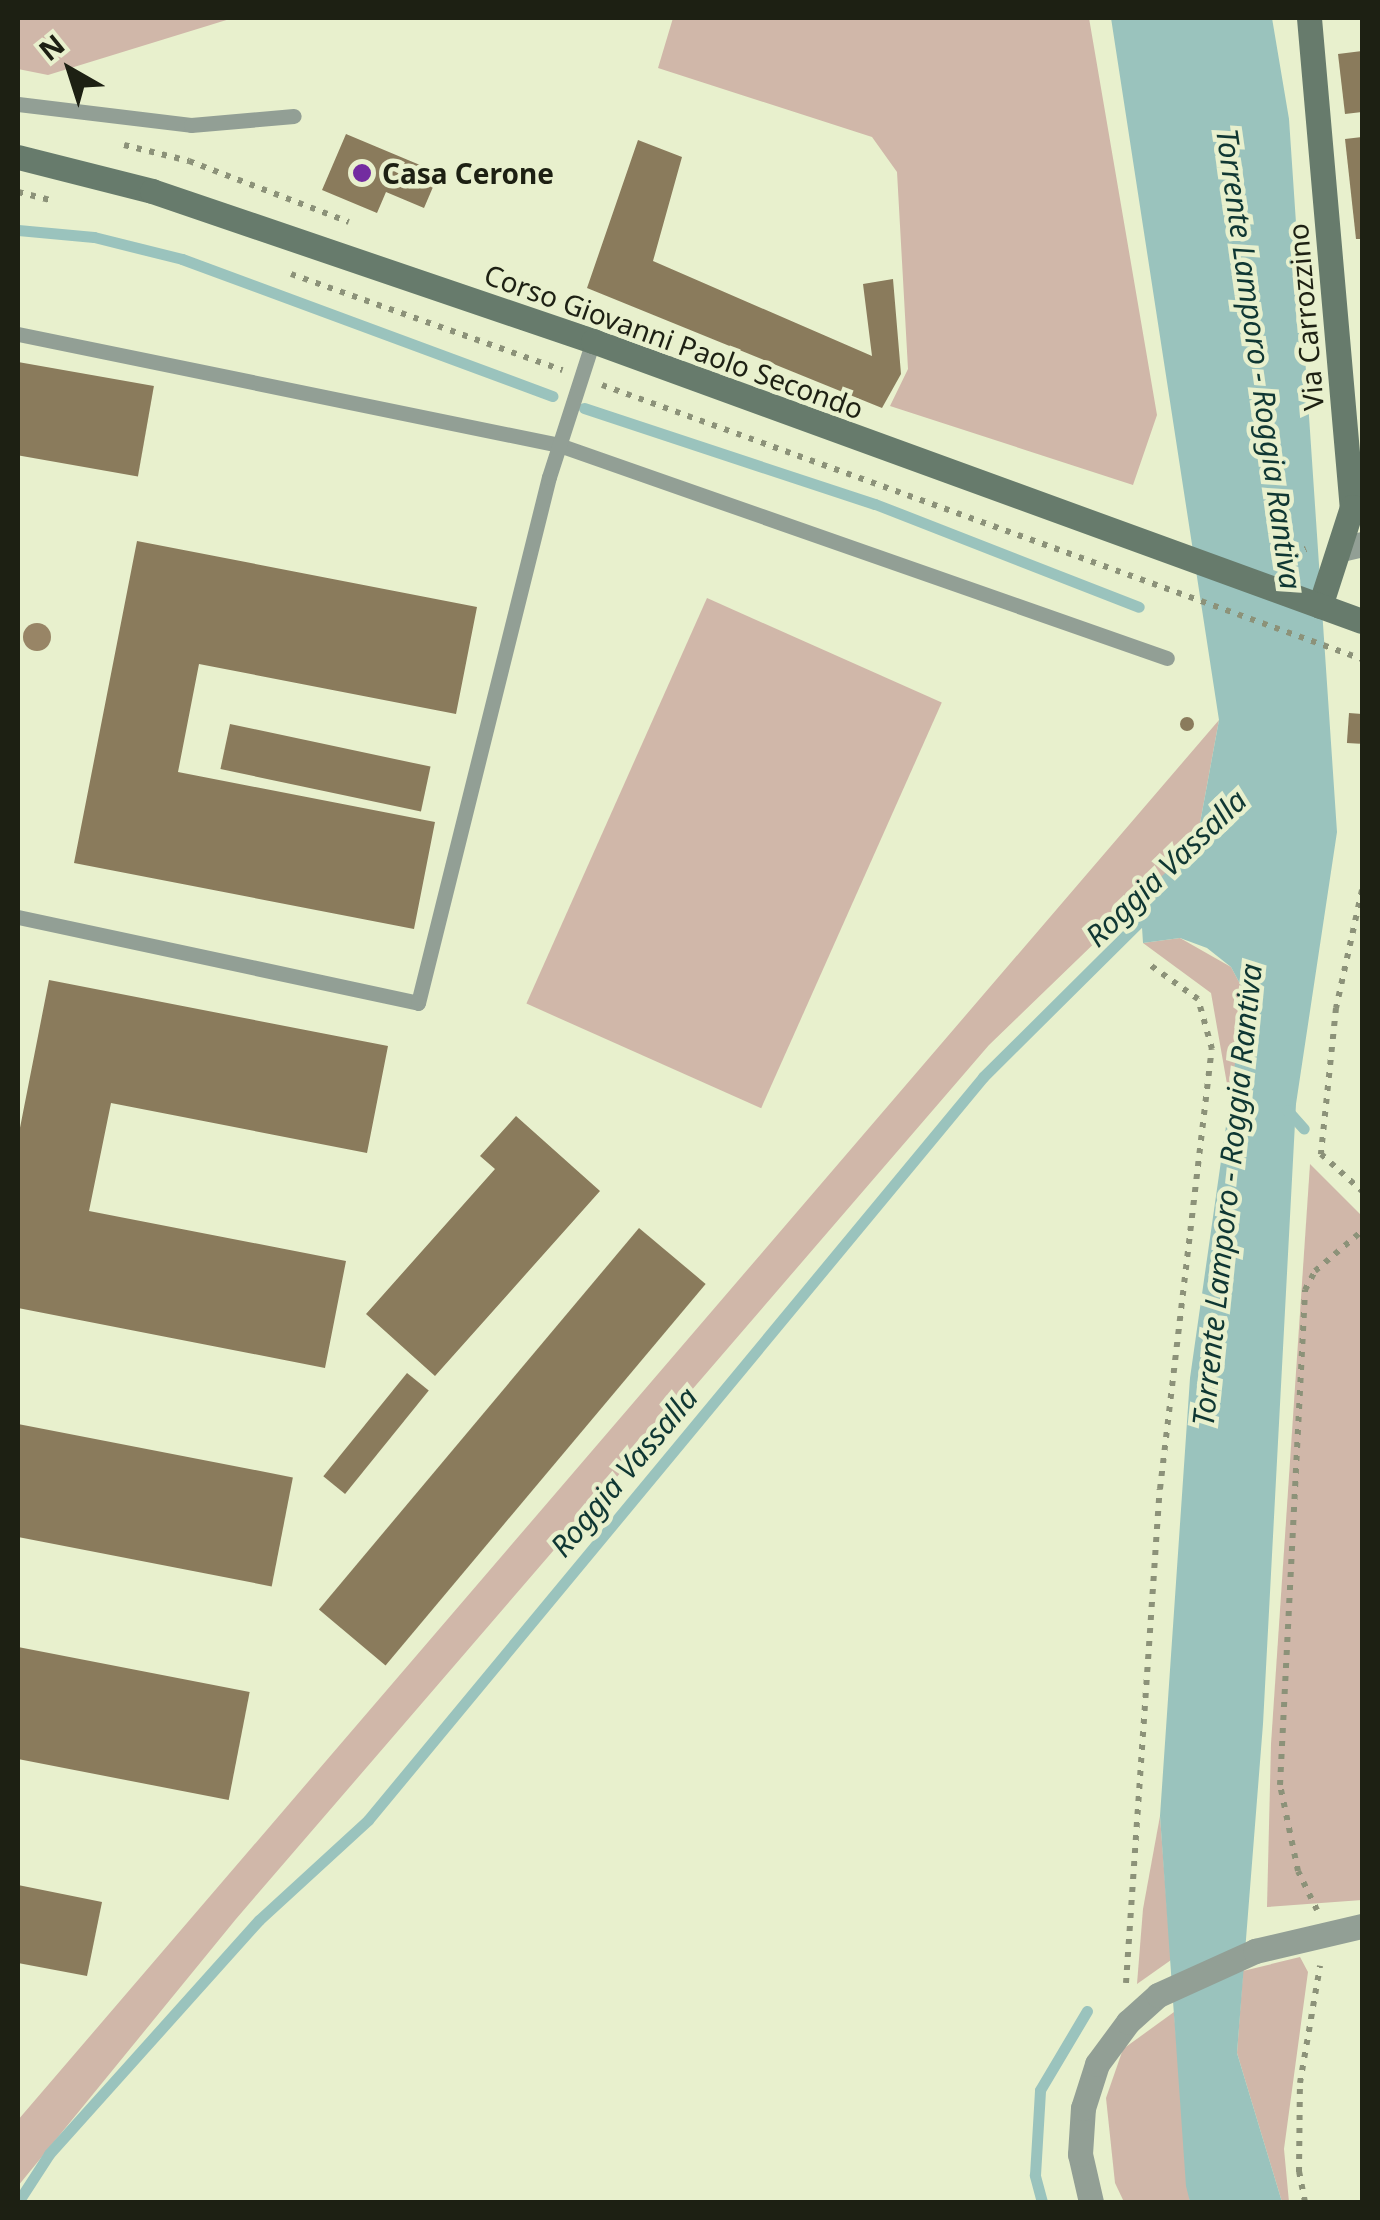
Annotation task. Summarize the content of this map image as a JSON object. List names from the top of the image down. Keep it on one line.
{"streets":{"main road":["Via Carrozzino","Corso Giovanni Paolo Secondo"]},"crossings":[["Via Carrozzino","Corso Giovanni Paolo Secondo"]],"water":["Torrente Lamporo - Roggia Rantiva","Roggia Vassalla"],"places":["Casa Cerone"],"north":"top left"}
